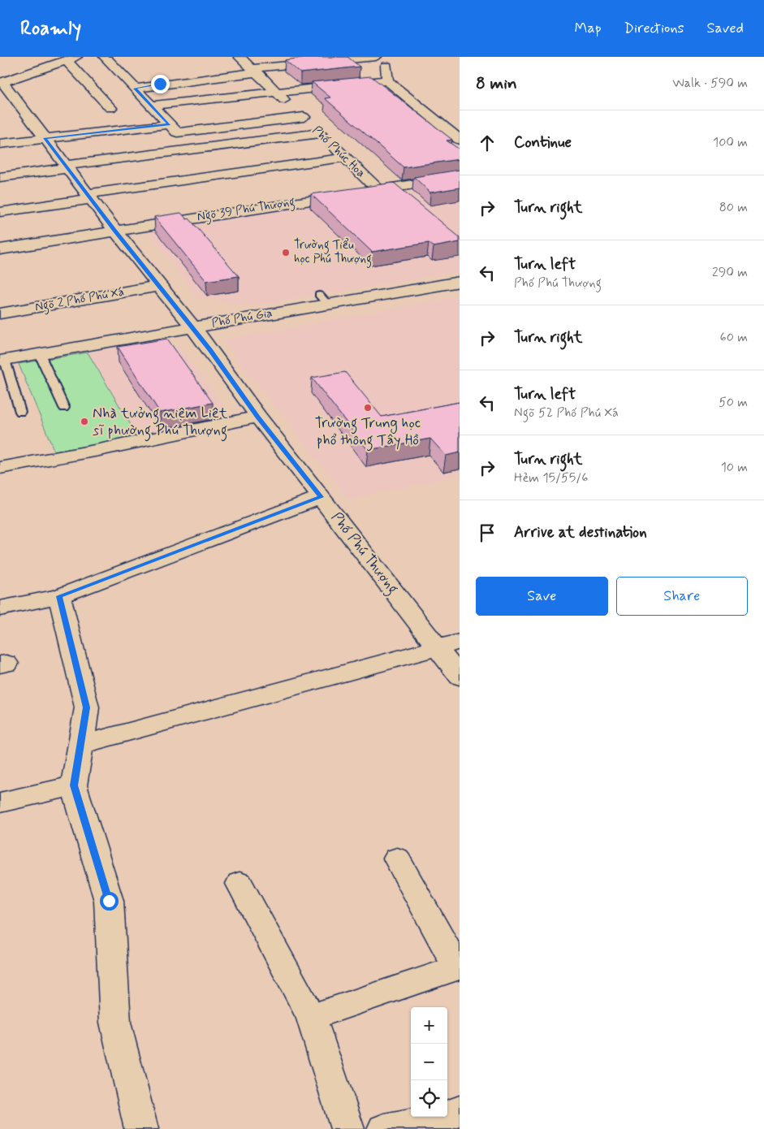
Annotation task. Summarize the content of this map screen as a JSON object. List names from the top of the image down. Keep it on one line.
{"streets":{"street":["Phố Phúc Hoa","Ngõ 39 Phú Thượng","Ngõ 2 Phố Phú Xá","Phố Phú Gia","Phố Phú Thượng"]},"crossings":[["Phố Phúc Hoa","Ngõ 39 Phú Thượng"],["Ngõ 39 Phú Thượng","Phố Phú Thượng"],["Ngõ 2 Phố Phú Xá","Phố Phú Thượng"],["Phố Phú Gia","Phố Phú Thượng"]],"places":["Trường Tiểu học Phú Thượng","Trường Trung học phổ thông Tây Hồ","Nhà tưởng niệm Liệt sĩ phường Phú Thượng"],"page":{"header":"Roamly","nav":["Map","Directions","Saved"],"heading":["8 min","Walk · 590 m"],"list":[["Continue","100 m"],["Turn right","80 m"],["Turn left","Phố Phú Thượng","290 m"],["Turn right","60 m"],["Turn left","Ngõ 52 Phố Phú Xá","50 m"],["Turn right","Hẻm 15/55/6","10 m"],"Arrive at destination"],"buttons":["Save","Share"],"map_buttons":["+","−"]}}
